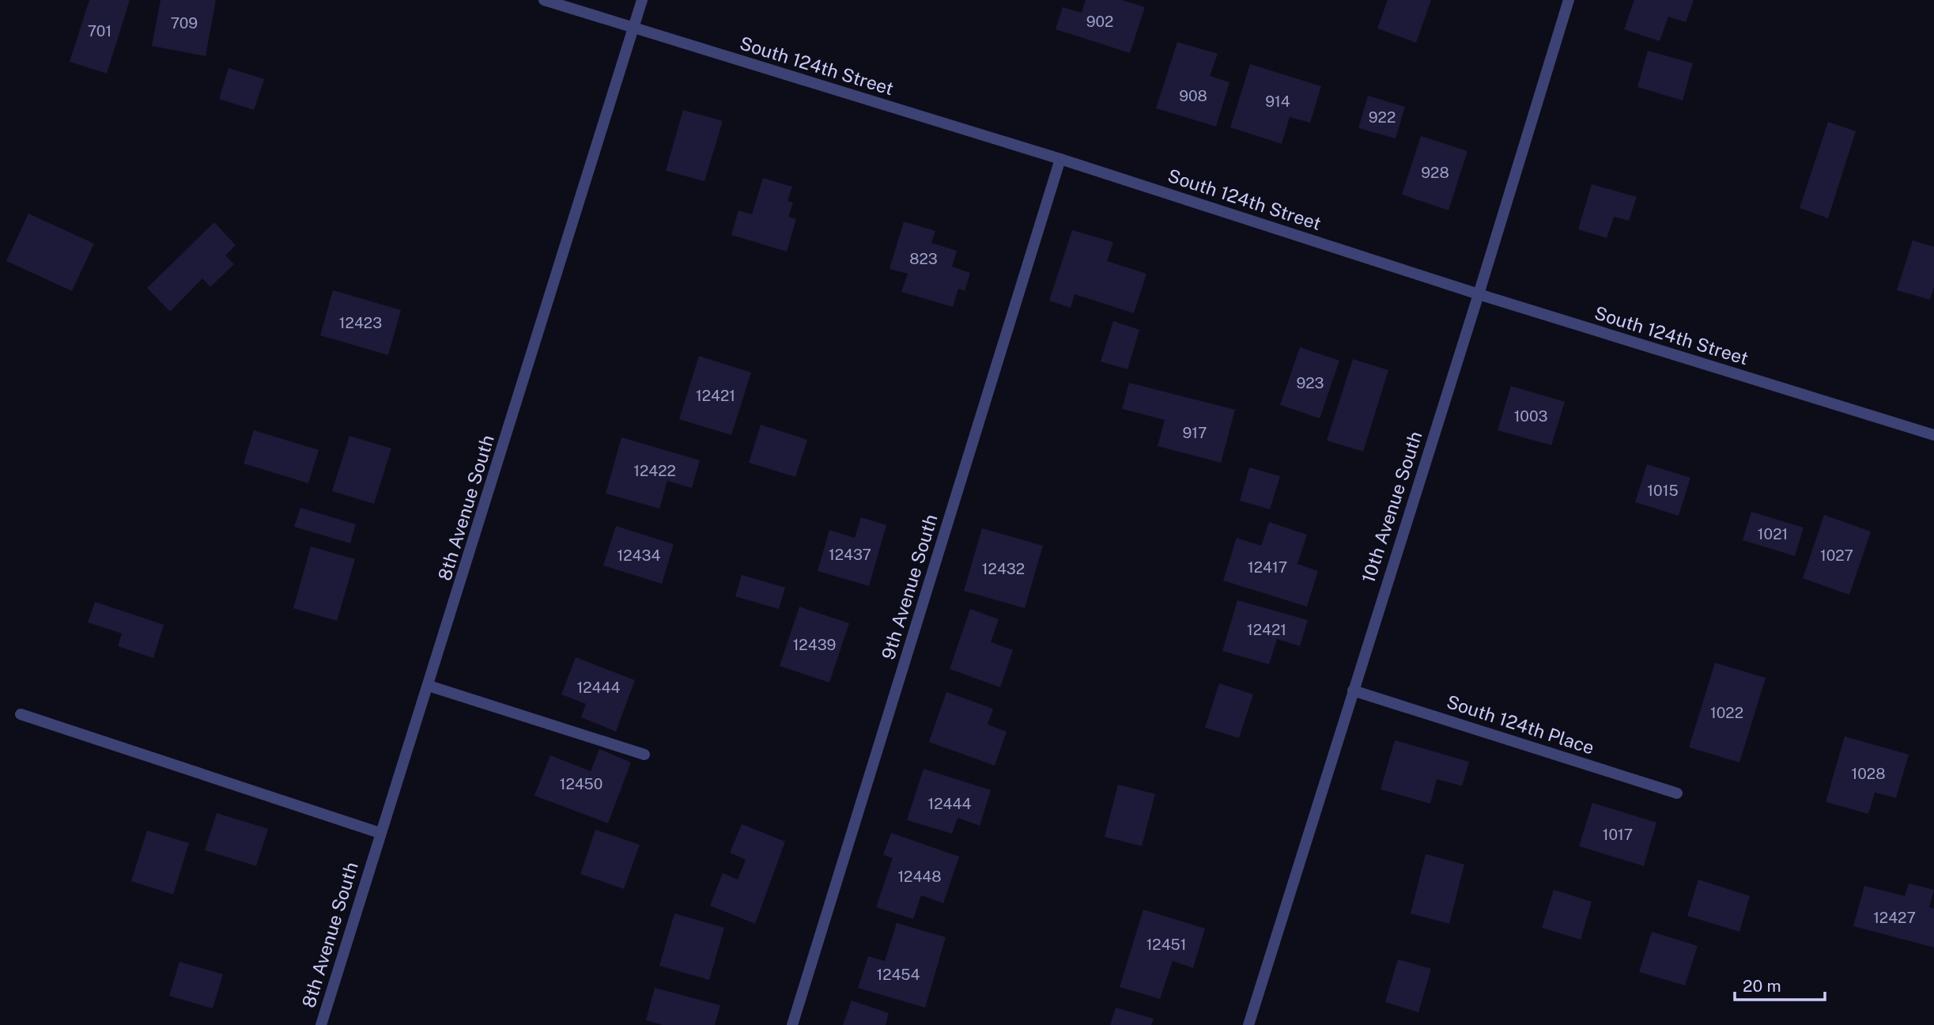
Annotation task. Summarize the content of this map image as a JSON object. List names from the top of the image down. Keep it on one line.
{"streets":{"street":["South 124th Street","10th Avenue South","8th Avenue South","9th Avenue South","South 124th Place"]},"crossings":[["South 124th Street","10th Avenue South"],["South 124th Street","8th Avenue South"],["South 124th Street","9th Avenue South"],["10th Avenue South","South 124th Place"]],"house_numbers":["902","709","701","908","914","922","928","823","12423","923","12421","1003","917","12422","1015","1021","12437","12434","1027","12417","12432","12421","12439","12444","1022","1028","12450","12444","1017","12448","12427","12451","12454"],"scale_bar":"20 m"}
